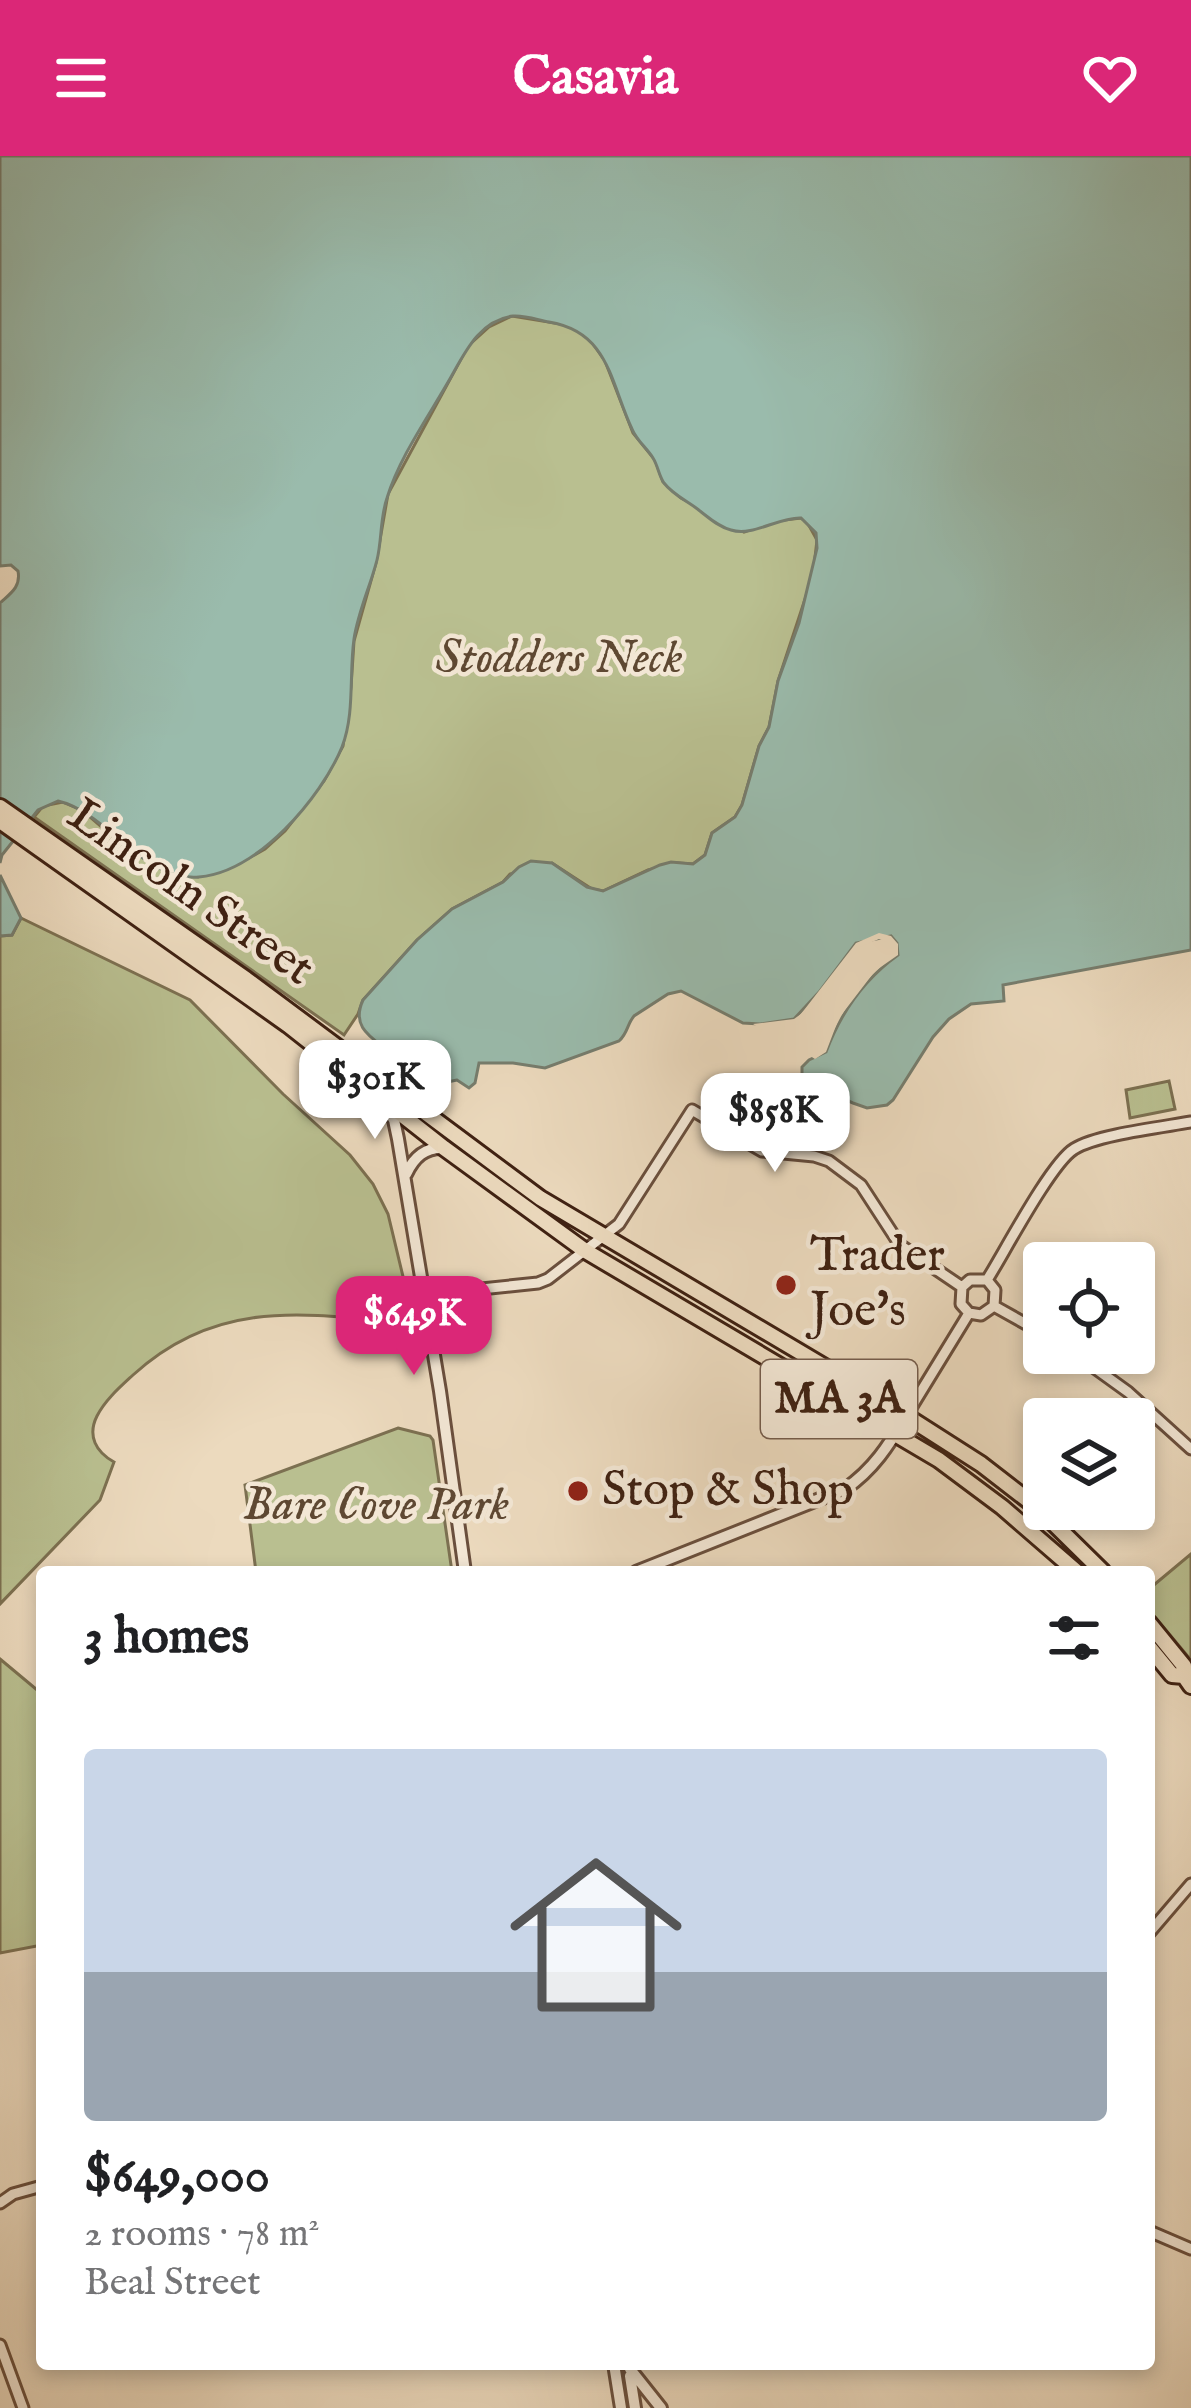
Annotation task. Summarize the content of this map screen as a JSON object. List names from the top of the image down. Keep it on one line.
{"streets":{"main road":["Lincoln Street","MA 3A"]},"parks":["Stodders Neck","Bare Cove Park"],"places":["Trader Joe's","Stop & Shop"],"page":{"header":"Casavia","price":["$301K","$858K","$649K"],"heading":"3 homes","list":[{"name":"$649,000","note":"2 rooms · 78 m² · Beal Street"}]}}
